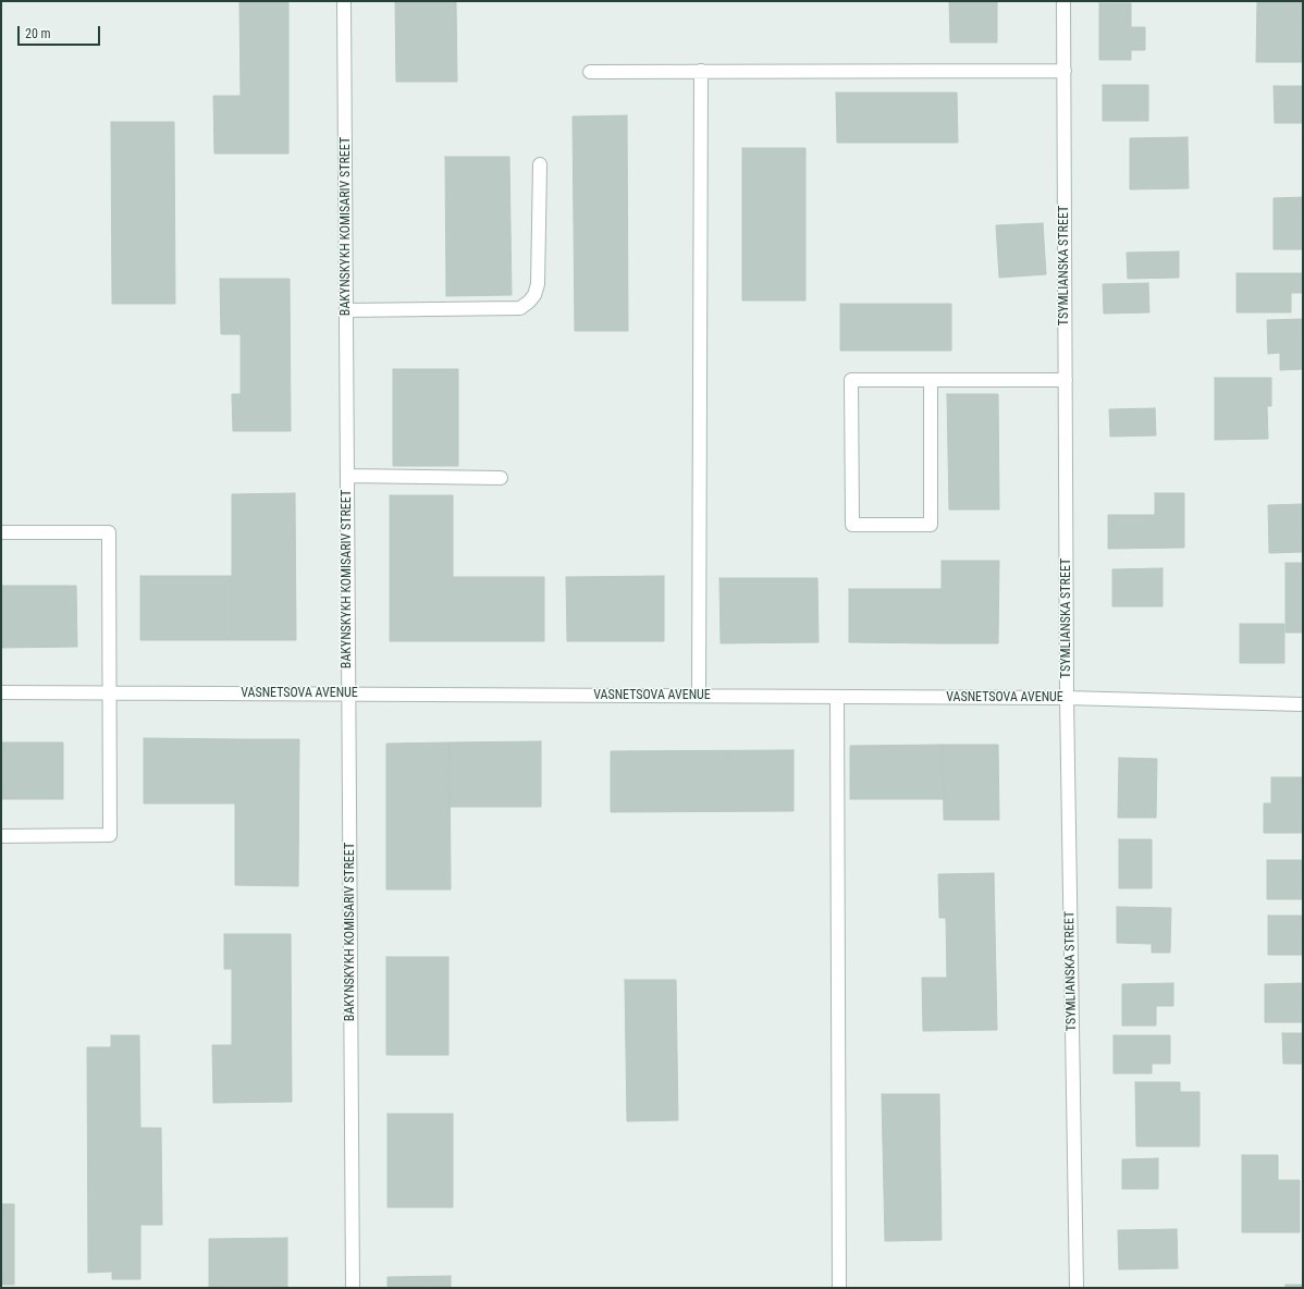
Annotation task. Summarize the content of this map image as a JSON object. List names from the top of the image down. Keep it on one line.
{"streets":{"street":["BAKYNSKYKH KOMISARIV STREET","TSYMLIANSKA STREET","VASNETSOVA AVENUE"]},"crossings":[["BAKYNSKYKH KOMISARIV STREET","VASNETSOVA AVENUE"],["TSYMLIANSKA STREET","VASNETSOVA AVENUE"]],"scale_bar":"20 m"}
